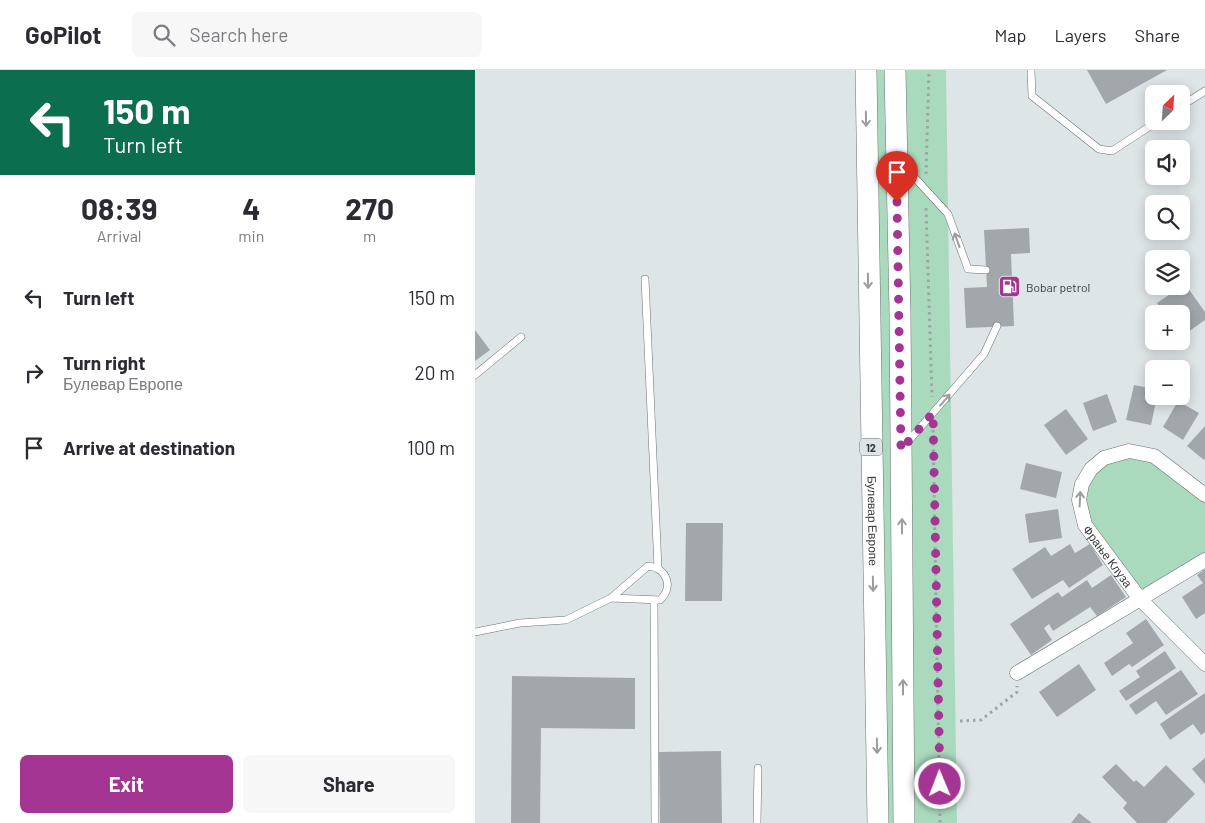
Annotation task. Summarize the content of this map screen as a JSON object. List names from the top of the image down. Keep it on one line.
{"streets":{"main road":["12","Булевар Европе"],"street":["Фрање Клуза"]},"places":{"fuel station":["Bobar petrol"]},"north":"top right","page":{"header":"GoPilot","search":"Search here","nav":["Map","Layers","Share"],"turn":["150 m","Turn left"],"map_buttons":["+","−"],"eta":["08:39","Arrival","4","min","270","m"],"list":[{"name":"Turn left","value":"150 m"},{"name":"Turn right","note":"Булевар Европе","value":"20 m"},{"name":"Arrive at destination","value":"100 m"}],"buttons":["Exit","Share"]}}
